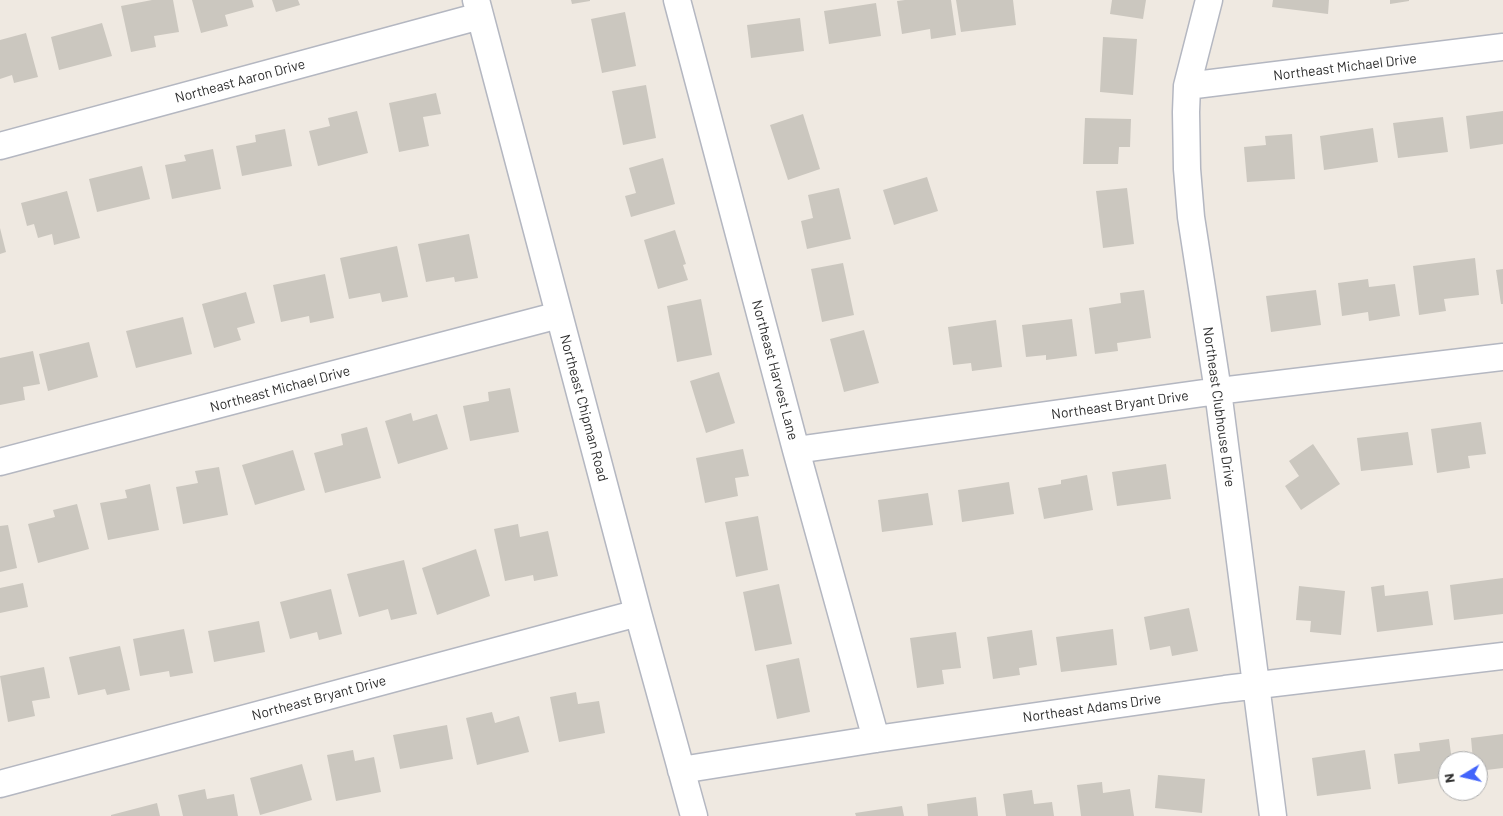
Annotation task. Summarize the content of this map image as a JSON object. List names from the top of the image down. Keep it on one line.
{"streets":{"street":["Northeast Michael Drive","Northeast Aaron Drive","Northeast Harvest Lane","Northeast Bryant Drive","Northeast Clubhouse Drive","Northeast Chipman Road","Northeast Adams Drive"]},"crossings":[["Northeast Michael Drive","Northeast Clubhouse Drive"],["Northeast Michael Drive","Northeast Chipman Road"],["Northeast Aaron Drive","Northeast Chipman Road"],["Northeast Harvest Lane","Northeast Bryant Drive"],["Northeast Harvest Lane","Northeast Adams Drive"],["Northeast Bryant Drive","Northeast Clubhouse Drive"],["Northeast Bryant Drive","Northeast Chipman Road"],["Northeast Clubhouse Drive","Northeast Adams Drive"],["Northeast Chipman Road","Northeast Adams Drive"]],"north":"left"}
